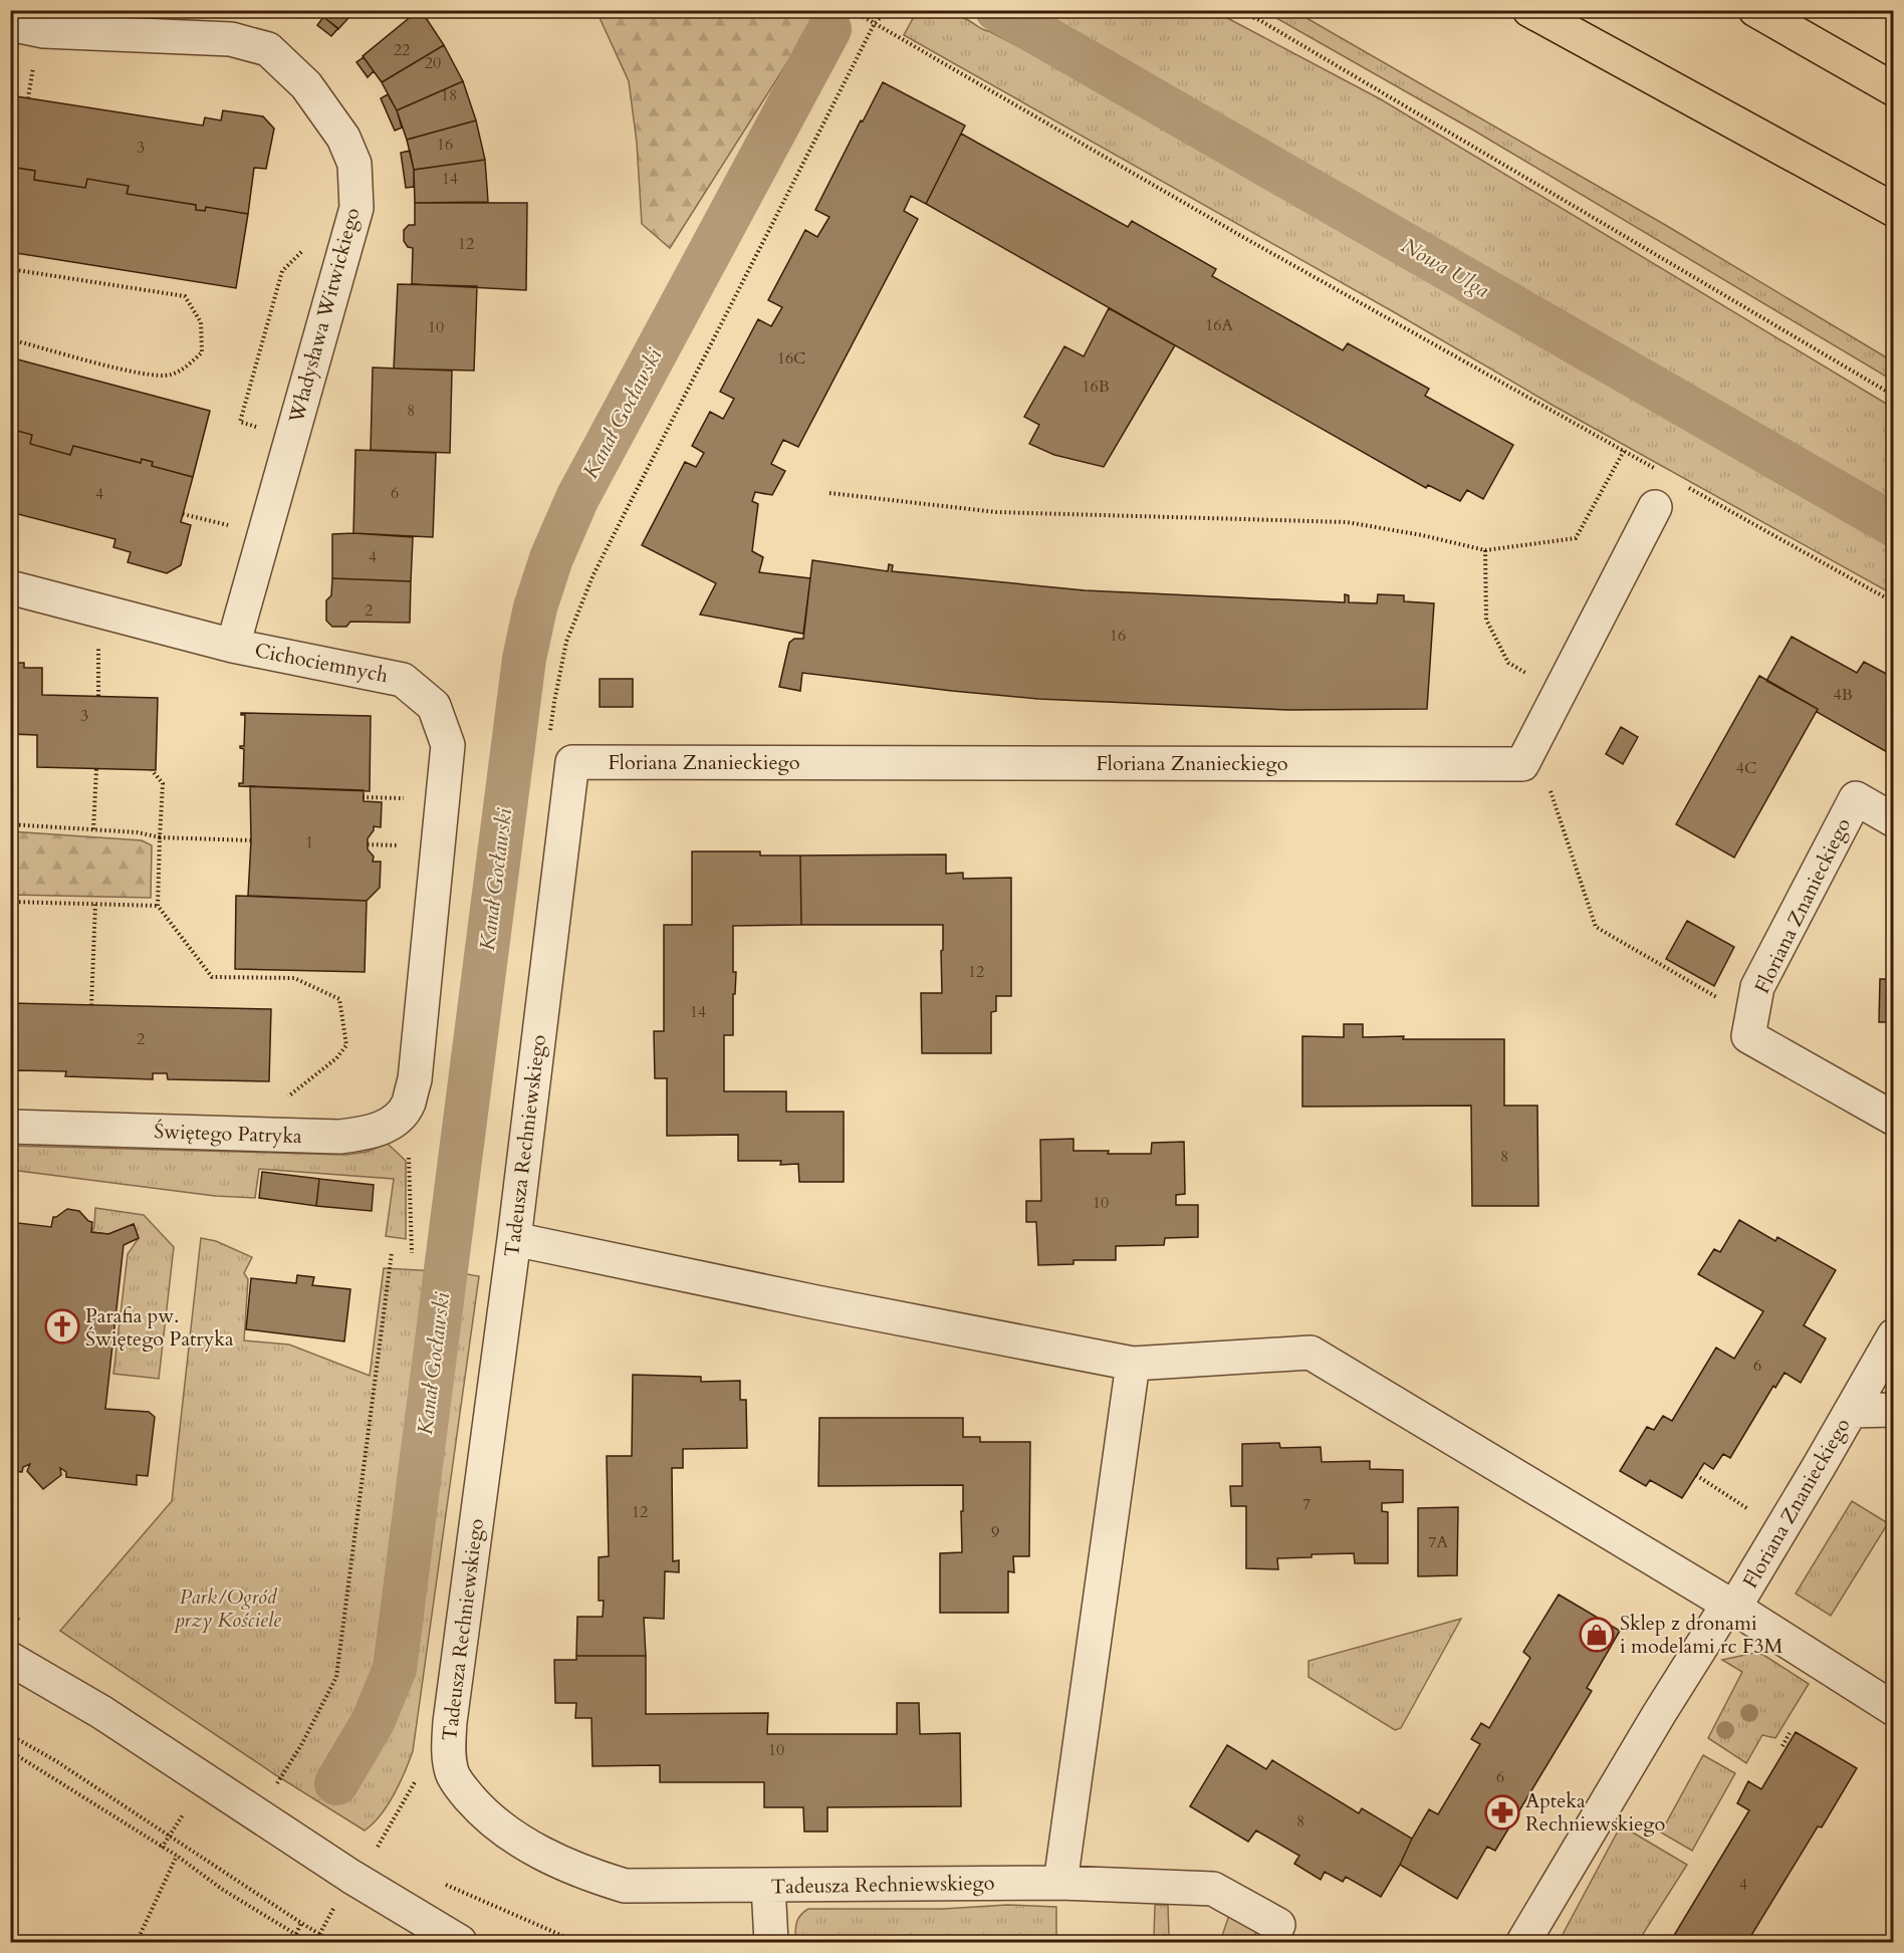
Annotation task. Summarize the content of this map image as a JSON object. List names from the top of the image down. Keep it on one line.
{"streets":{"street":["Władysława Witwickiego","Cichociemnych","Floriana Znanieckiego","Świętego Patryka","Tadeusza Rechniewskiego"]},"crossings":[["Władysława Witwickiego","Cichociemnych"],["Cichociemnych","Świętego Patryka"],["Floriana Znanieckiego","Tadeusza Rechniewskiego"]],"water":["Nowa Ulga","Kanał Gocławski"],"parks":["Park/Ogród przy Kościele"],"places":{"church":["Parafia pw. Świętego Patryka"],"shop":["Sklep z dronami i modelami rc F3M"],"pharmacy":["Apteka Rechniewskiego"]},"house_numbers":["22","20","18","16","3","14","12","16A","10","16C","16B","8","6","4","4","2","16","4B","3","4C","1","12","14","2","8","10","6","7","12","9","7A","10","6","8","4"]}
